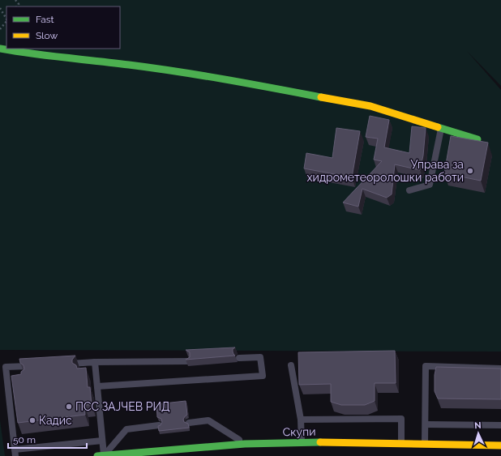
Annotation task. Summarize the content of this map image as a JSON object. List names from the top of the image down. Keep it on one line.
{"streets":{"street":["Скупи"]},"places":["Управа за хидрометеоролошки работи","ПСС ЗАЈЧЕВ РИД","Кадис"],"legend":["Fast","Slow"],"scale_bar":"50 m","north":"top"}
